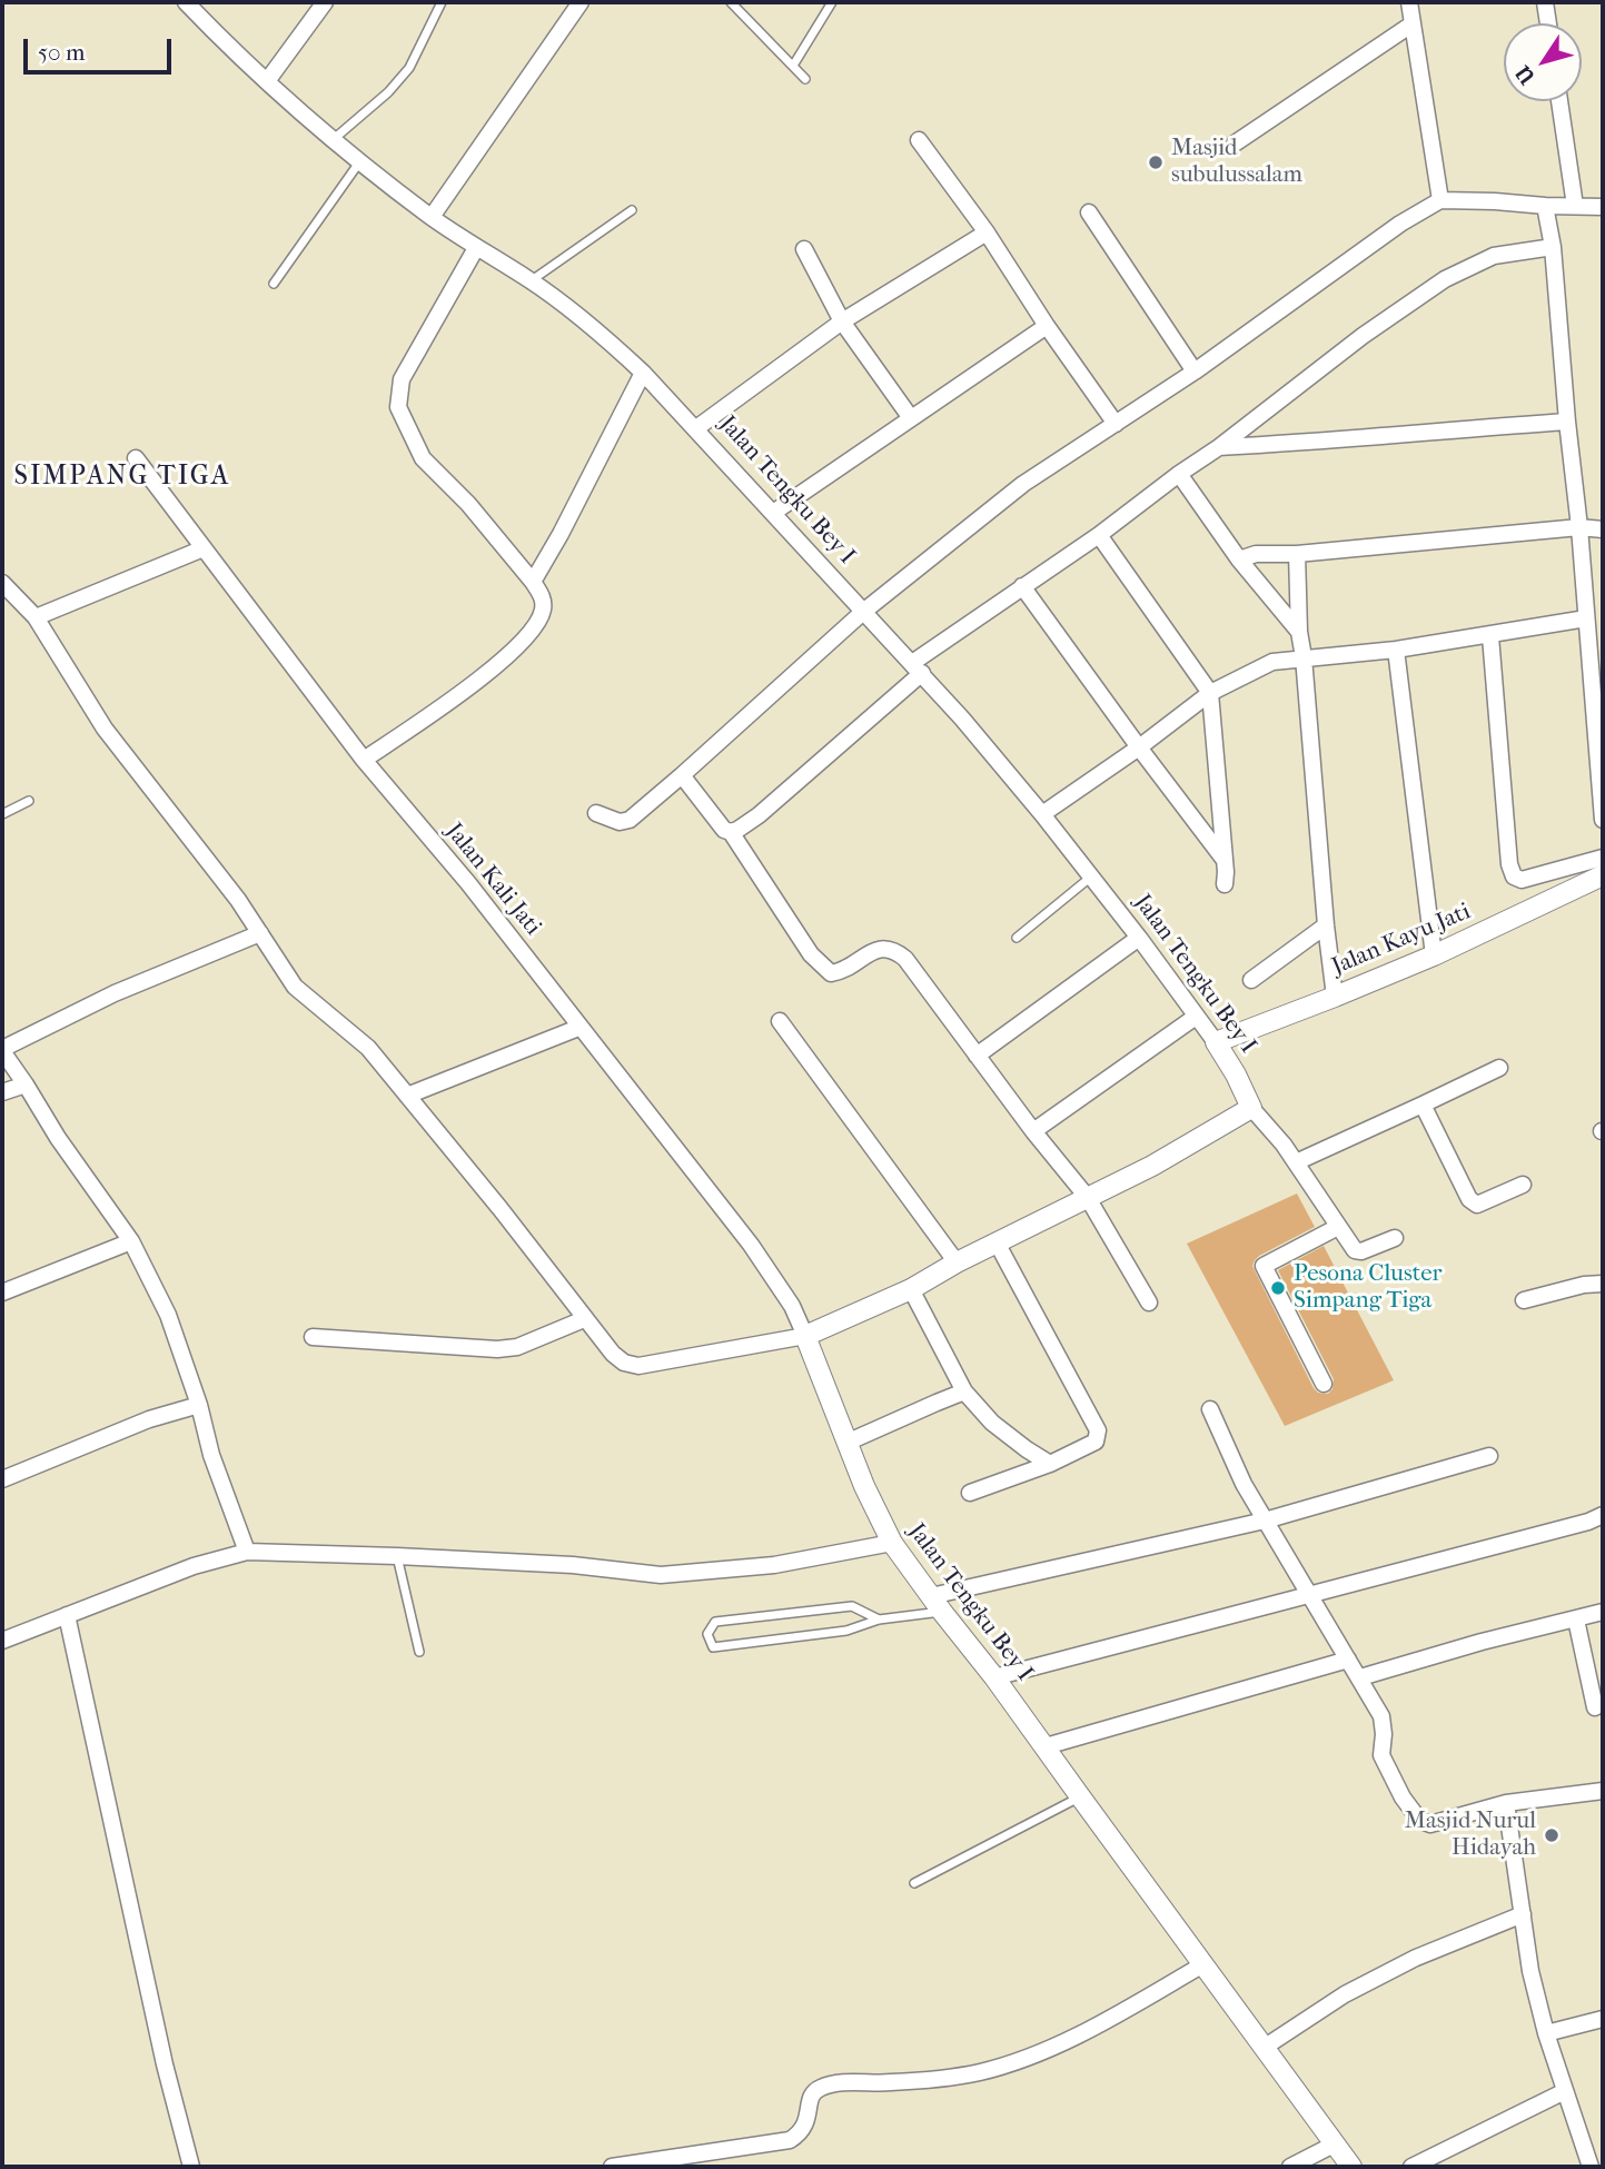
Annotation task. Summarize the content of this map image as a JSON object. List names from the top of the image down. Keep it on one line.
{"streets":{"street":["Jalan Tengku Bey I","Jalan Kali Jati","Jalan Kayu Jati"]},"crossings":[["Jalan Tengku Bey I","Jalan Kali Jati"],["Jalan Tengku Bey I","Jalan Kayu Jati"]],"districts":["SIMPANG TIGA"],"places":["Masjid subulussalam","Pesona Cluster Simpang Tiga","Masjid Nurul Hidayah"],"scale_bar":"50 m","north":"bottom left"}
